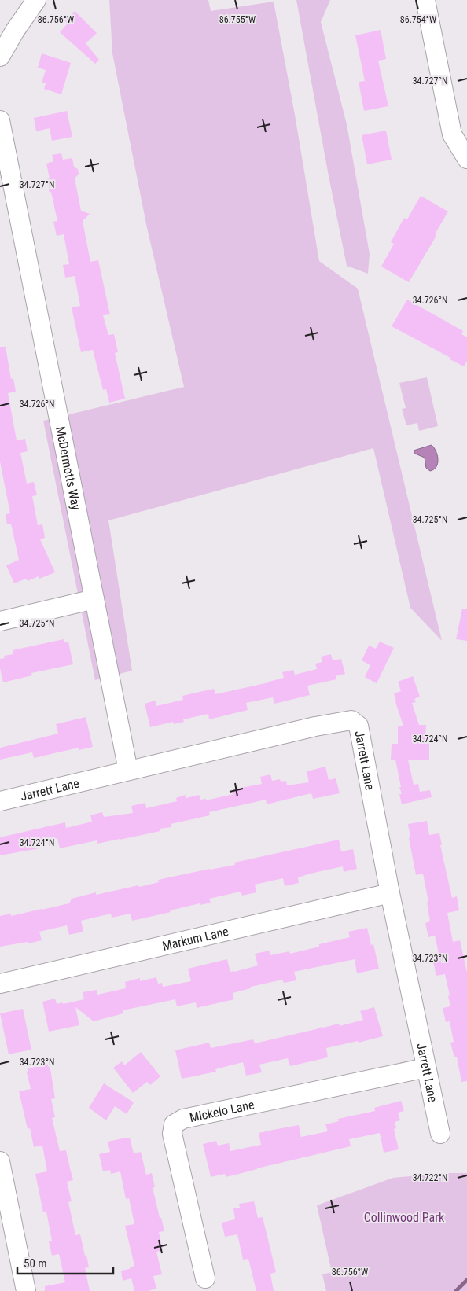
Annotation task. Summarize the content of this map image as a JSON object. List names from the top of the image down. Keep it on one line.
{"streets":{"street":["McDermotts Way","Jarrett Lane","Markum Lane","Mickelo Lane"]},"crossings":[["McDermotts Way","Jarrett Lane"],["Jarrett Lane","Markum Lane"],["Jarrett Lane","Mickelo Lane"]],"parks":["Collinwood Park"],"scale_bar":"50 m","coordinates":["86.756°W","86.755°W","86.754°W","34.727°N","34.726°N","34.725°N","34.724°N","34.723°N","34.722°N"]}
